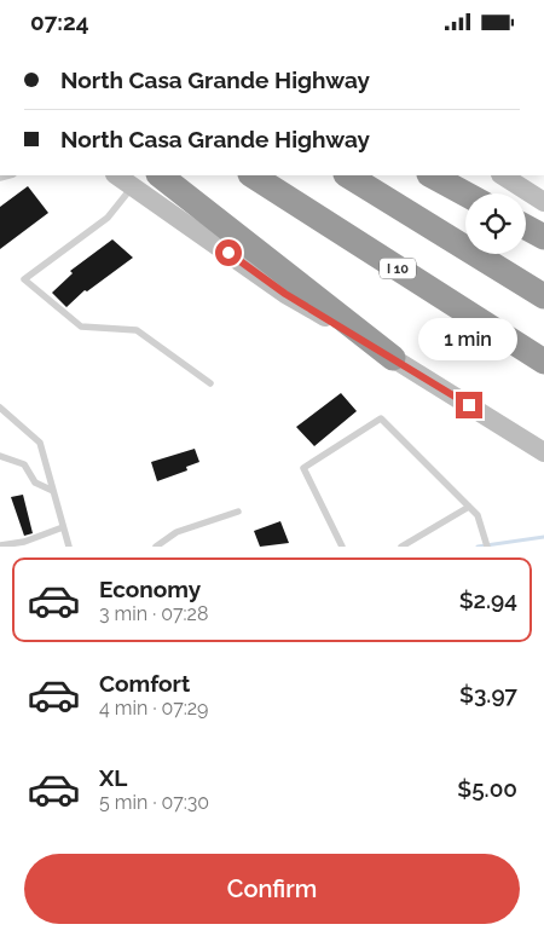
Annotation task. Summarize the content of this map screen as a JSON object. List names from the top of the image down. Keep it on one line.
{"streets":{"highway":["I 10"]},"page":{"status":"07:24","banner":["North Casa Grande Highway","North Casa Grande Highway"],"bubble":"1 min","list":[{"name":"Economy","note":"3 min · 07:28","value":"$2.94"},{"name":"Comfort","note":"4 min · 07:29","value":"$3.97"},{"name":"XL","note":"5 min · 07:30","value":"$5.00"}],"buttons":"Confirm"}}
